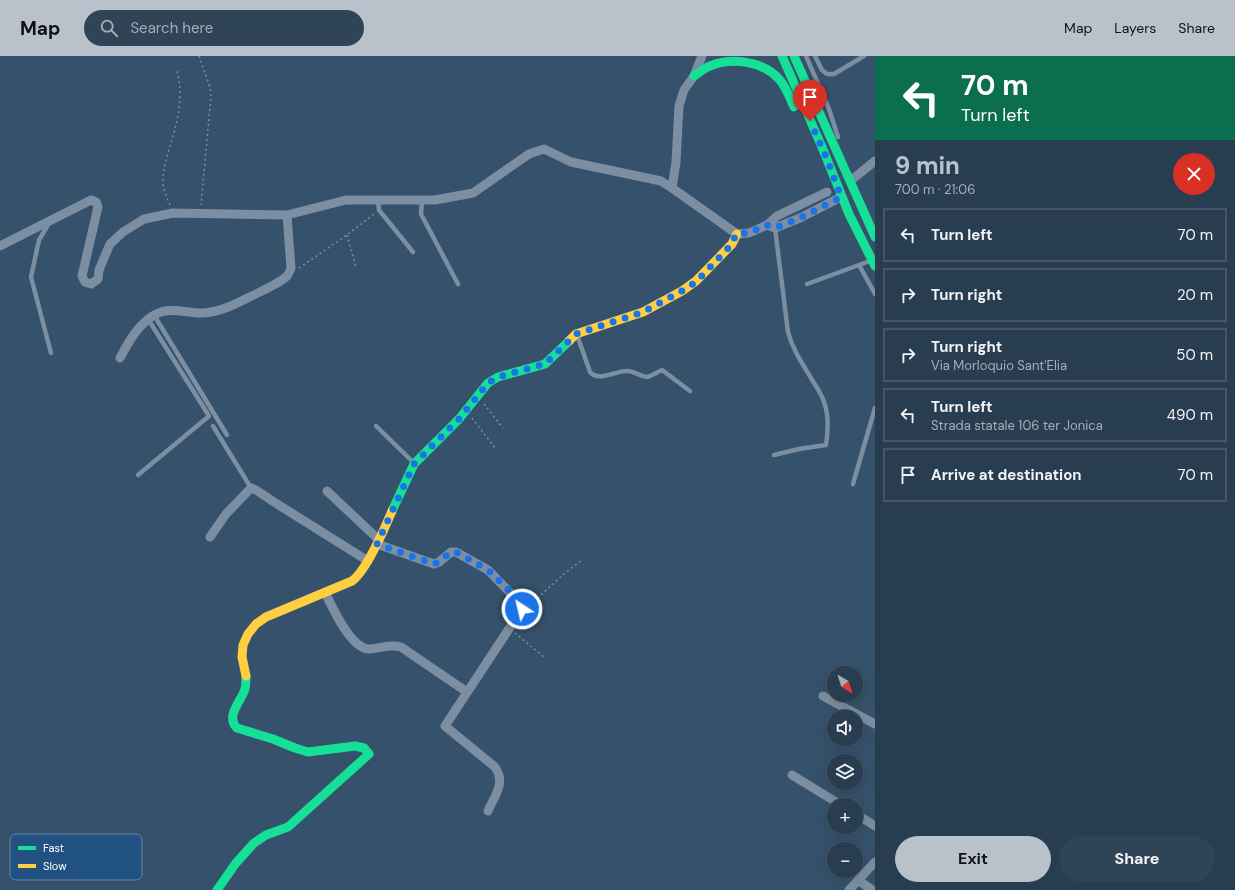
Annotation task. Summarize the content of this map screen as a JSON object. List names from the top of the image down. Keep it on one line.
{"legend":["Fast","Slow"],"north":"bottom right","page":{"header":"Map","search":"Search here","nav":["Map","Layers","Share"],"turn":["70 m","Turn left"],"heading":["9 min","700 m · 21:06"],"list":[{"name":"Turn left","value":"70 m"},{"name":"Turn right","value":"20 m"},{"name":"Turn right","note":"Via Morloquio Sant'Elia","value":"50 m"},{"name":"Turn left","note":"Strada statale 106 ter Jonica","value":"490 m"},{"name":"Arrive at destination","value":"70 m"}],"map_buttons":["+","−"],"buttons":["Exit","Share"]}}
